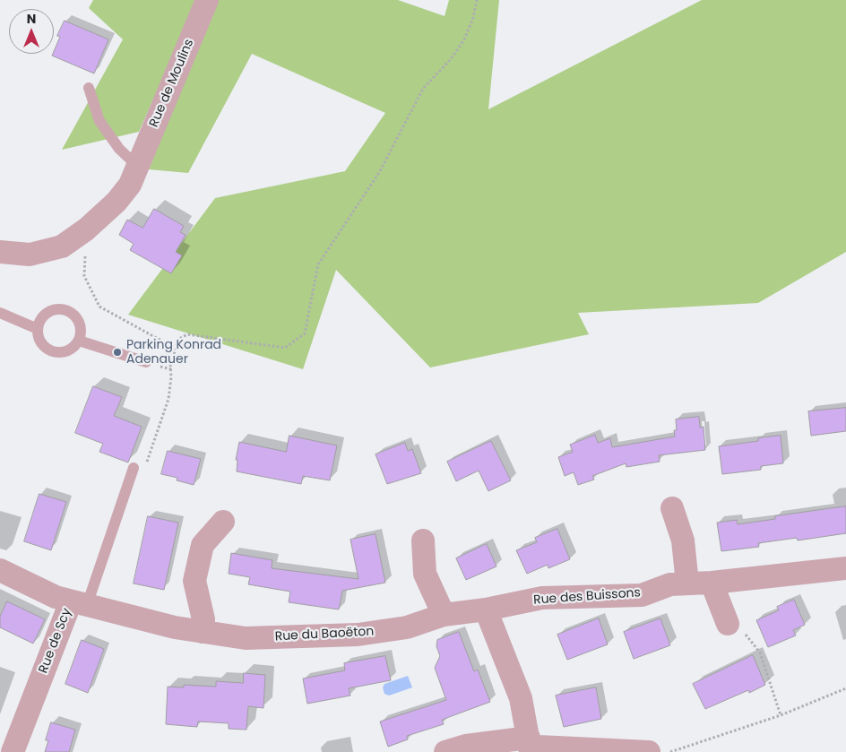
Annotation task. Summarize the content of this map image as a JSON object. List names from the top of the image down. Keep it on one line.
{"streets":{"street":["Rue de Moulins","Rue des Buissons","Rue du Baoëton","Rue de Scy"]},"crossings":[["Rue des Buissons","Rue du Baoëton"],["Rue du Baoëton","Rue de Scy"]],"places":["Parking Konrad Adenauer"],"north":"top"}
